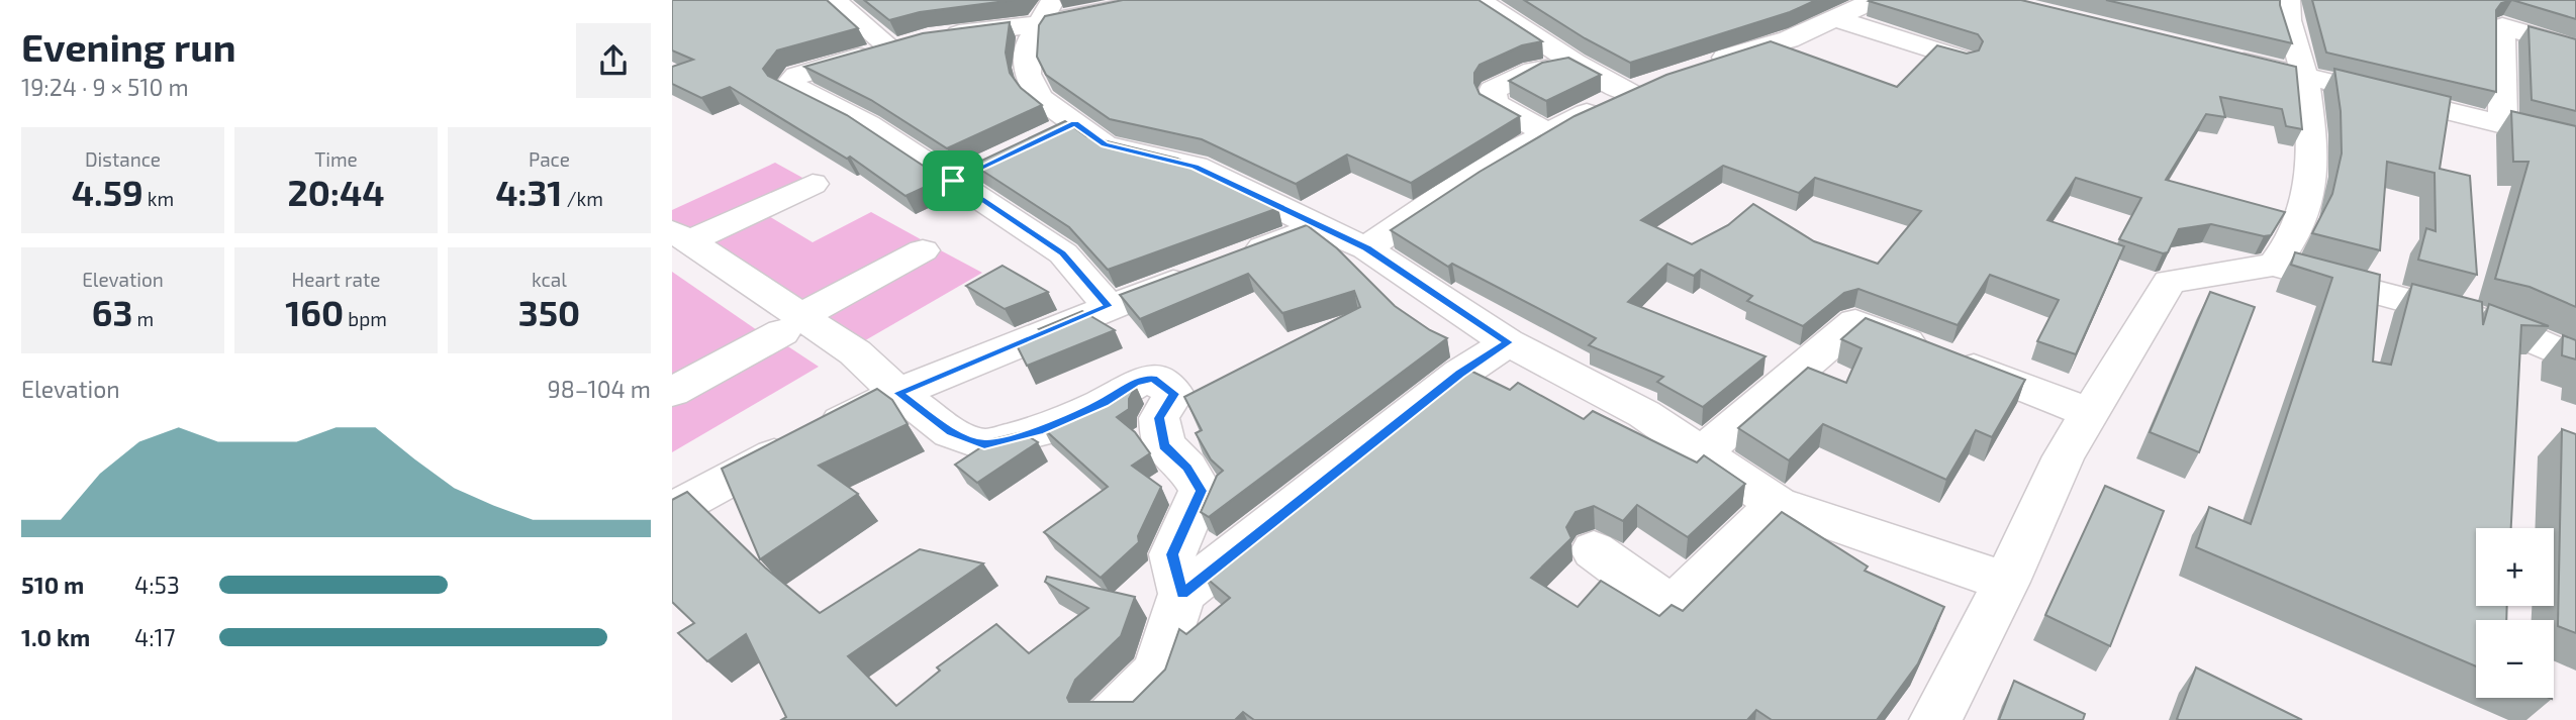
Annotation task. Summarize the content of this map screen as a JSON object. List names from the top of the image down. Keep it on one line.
{"page":{"heading":["Evening run","19:24 · 9 × 510 m"],"stats":[["Distance","4.59 km"],["Time","20:44"],["Pace","4:31 /km"],["Elevation","63 m"],["Heart rate","160 bpm"],["kcal","350"]],"chart":["Elevation","98–104 m"],"map_buttons":["+","−"],"list":[{"name":"510 m","note":"4:53"},{"name":"1.0 km","note":"4:17"}]}}
